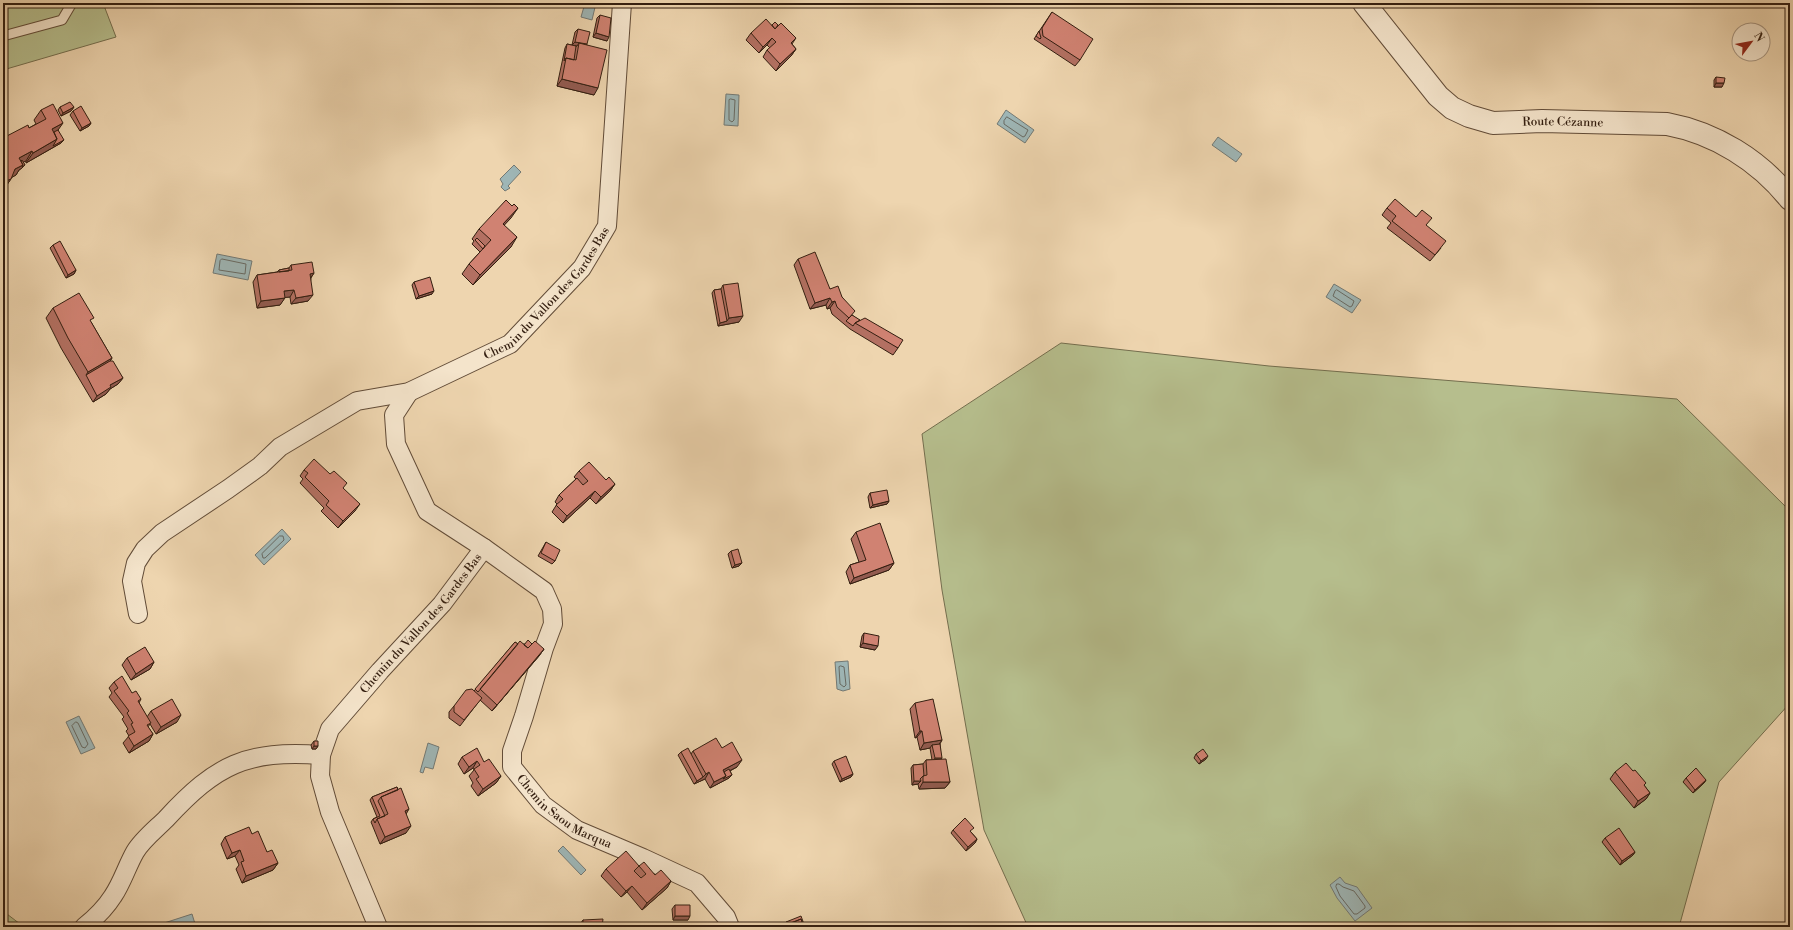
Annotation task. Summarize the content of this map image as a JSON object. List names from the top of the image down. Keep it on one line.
{"streets":{"street":["Route Cézanne","Chemin du Vallon des Gardes Bas","Chemin Saou Marqua"]},"crossings":[["Chemin du Vallon des Gardes Bas","Chemin Saou Marqua"]],"north":"top right"}
